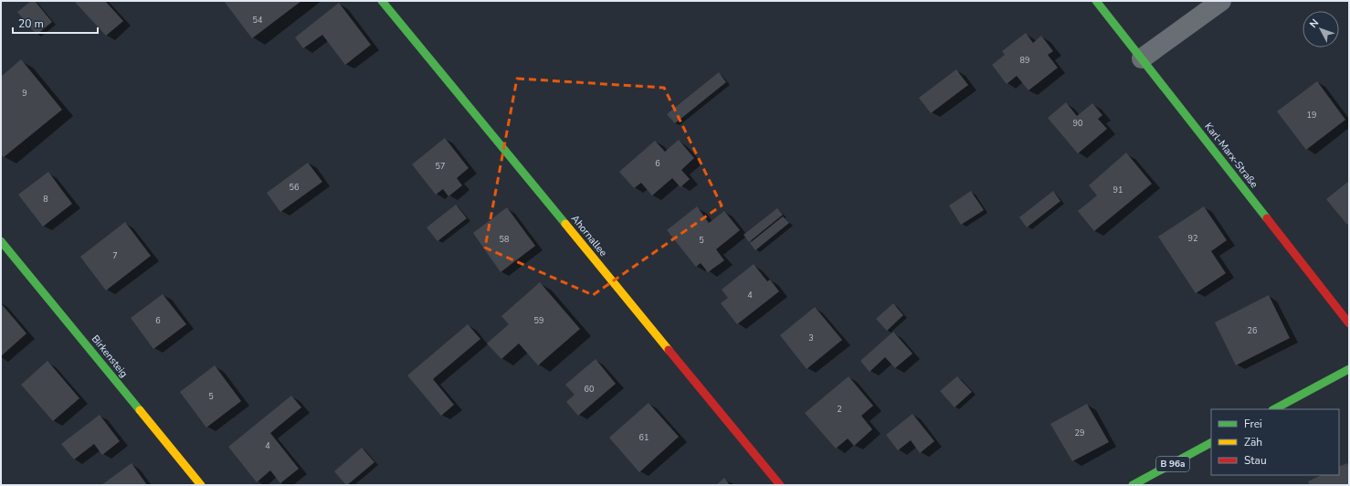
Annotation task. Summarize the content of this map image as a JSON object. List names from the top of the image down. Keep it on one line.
{"streets":{"street":["Karl-Marx-Straße","Ahornallee","Birkensteig","B 96a"]},"house_numbers":["54","89","9","19","90","6","57","56","91","8","92","58","5","7","4","6","59","26","3","60","5","2","29","61","4"],"legend":["Frei","Zäh","Stau"],"scale_bar":"20 m","north":"top left"}
